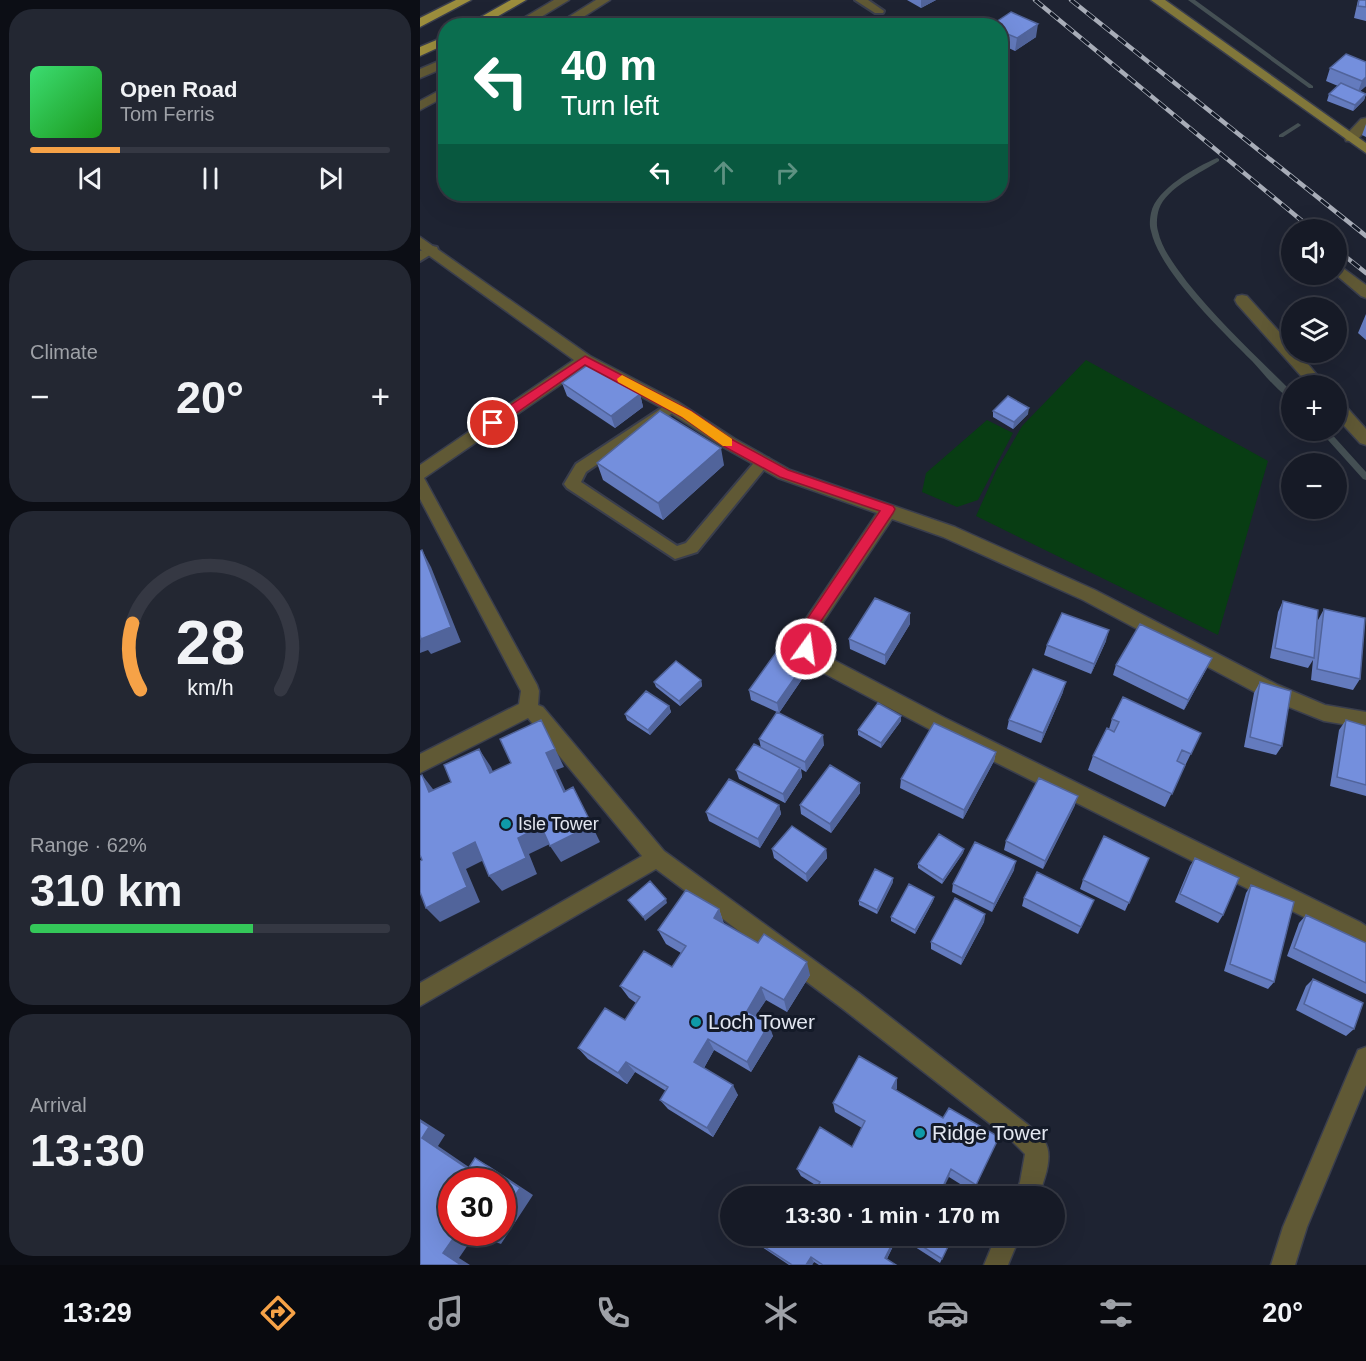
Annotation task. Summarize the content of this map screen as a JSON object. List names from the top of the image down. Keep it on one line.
{"places":["Isle Tower","Loch Tower","Ridge Tower"],"page":{"turn":["40 m","Turn left"],"song":["Open Road","Tom Ferris"],"map_buttons":["+","−"],"tile":["Climate",["Range · 62%","310 km"],["Arrival","13:30"]],"heat":["−","20°","+"],"limit":"30","trip":"13:30 · 1 min · 170 m","tabs":["13:29","20°"],"gauge":["28","km/h"]}}
